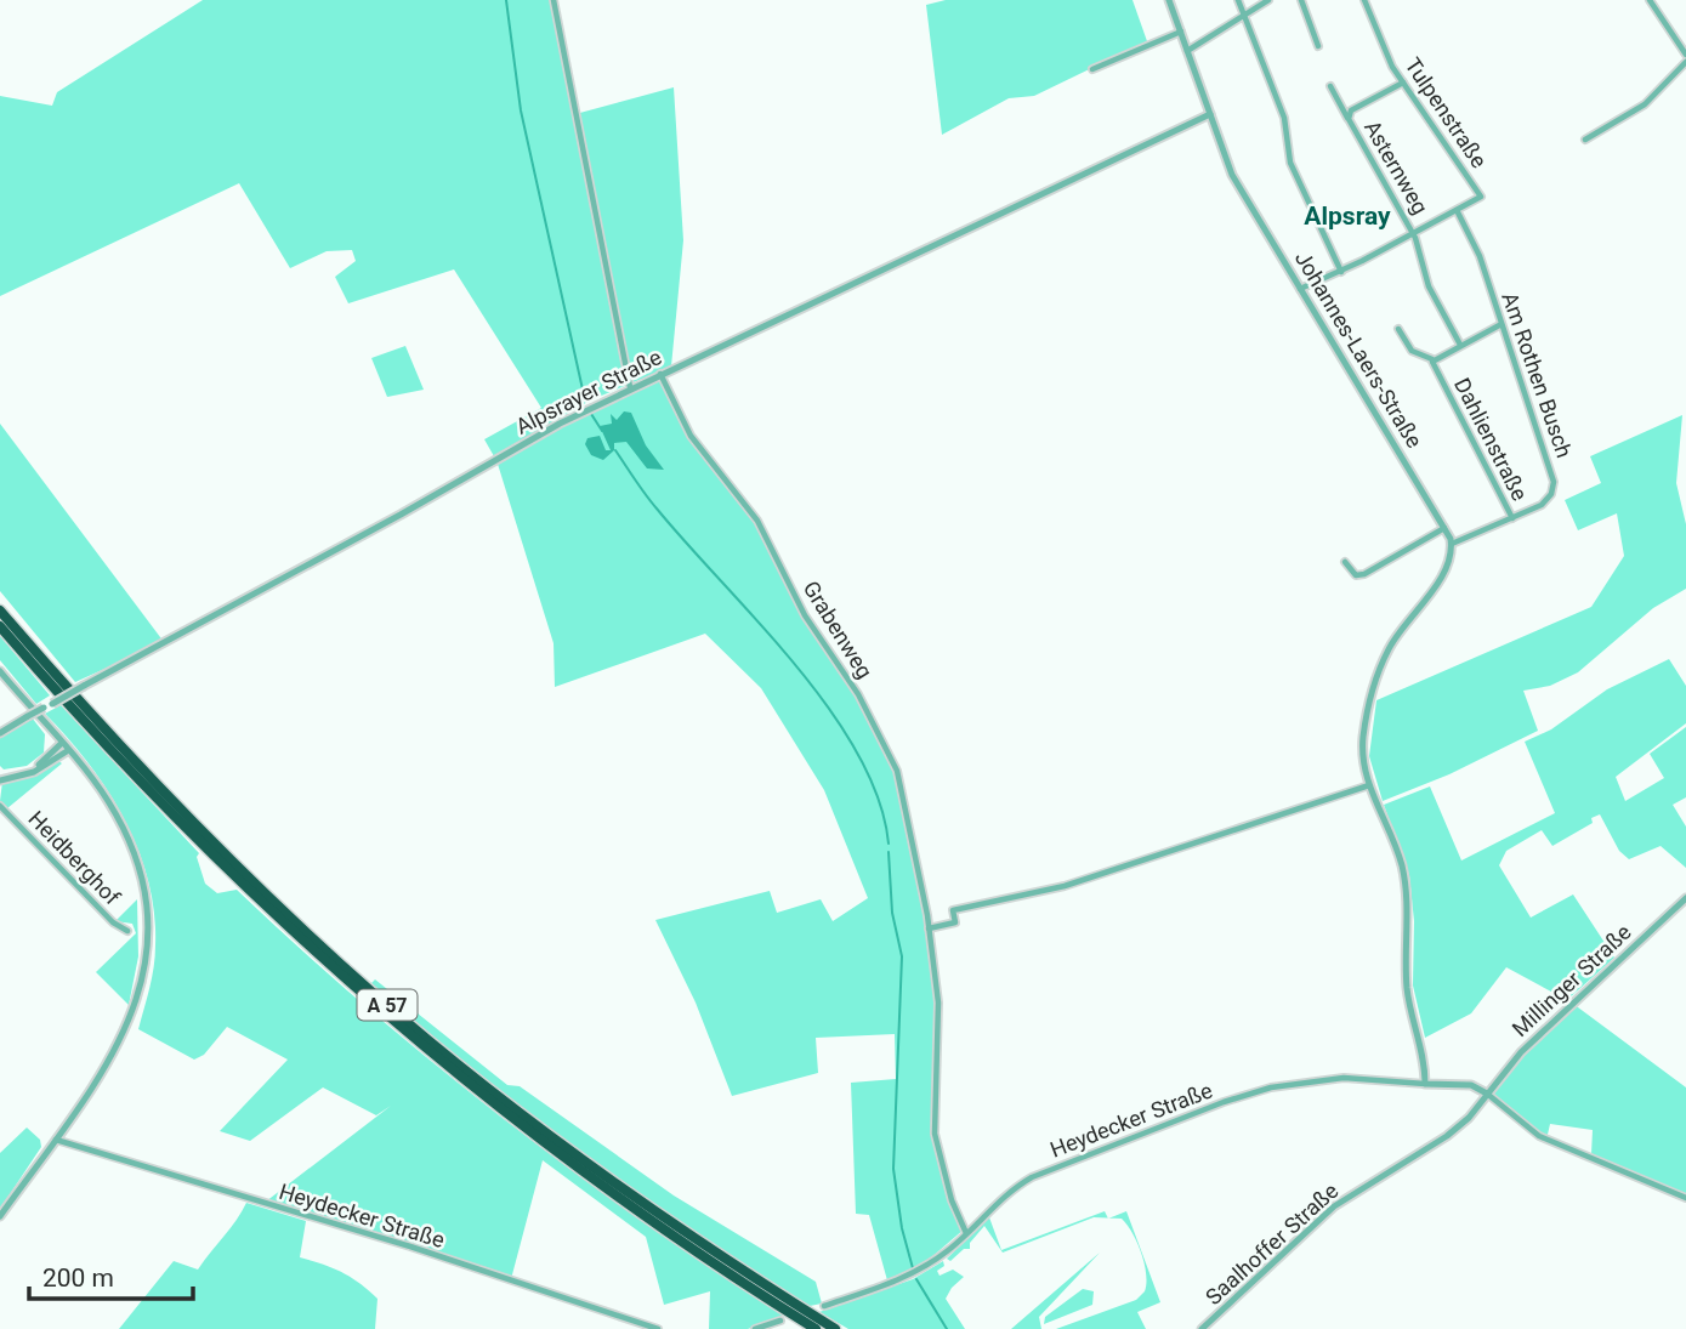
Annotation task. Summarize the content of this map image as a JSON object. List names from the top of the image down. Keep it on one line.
{"streets":{"highway":["A 57"],"street":["Tulpenstraße","Asternweg","Johannes-Laers-Straße","Am Rothen Busch","Alpsrayer Straße","Dahlienstraße","Grabenweg","Heidberghof","Millinger Straße","Heydecker Straße","Saalhoffer Straße"]},"crossings":[["Tulpenstraße","Asternweg"],["Tulpenstraße","Am Rothen Busch"],["Asternweg","Dahlienstraße"],["Johannes-Laers-Straße","Am Rothen Busch"],["Johannes-Laers-Straße","Alpsrayer Straße"],["Am Rothen Busch","Dahlienstraße"],["Alpsrayer Straße","Grabenweg"],["Grabenweg","Heydecker Straße"],["Millinger Straße","Heydecker Straße"],["Millinger Straße","Saalhoffer Straße"],["Heydecker Straße","Saalhoffer Straße"]],"districts":["Alpsray"],"scale_bar":"200 m"}
